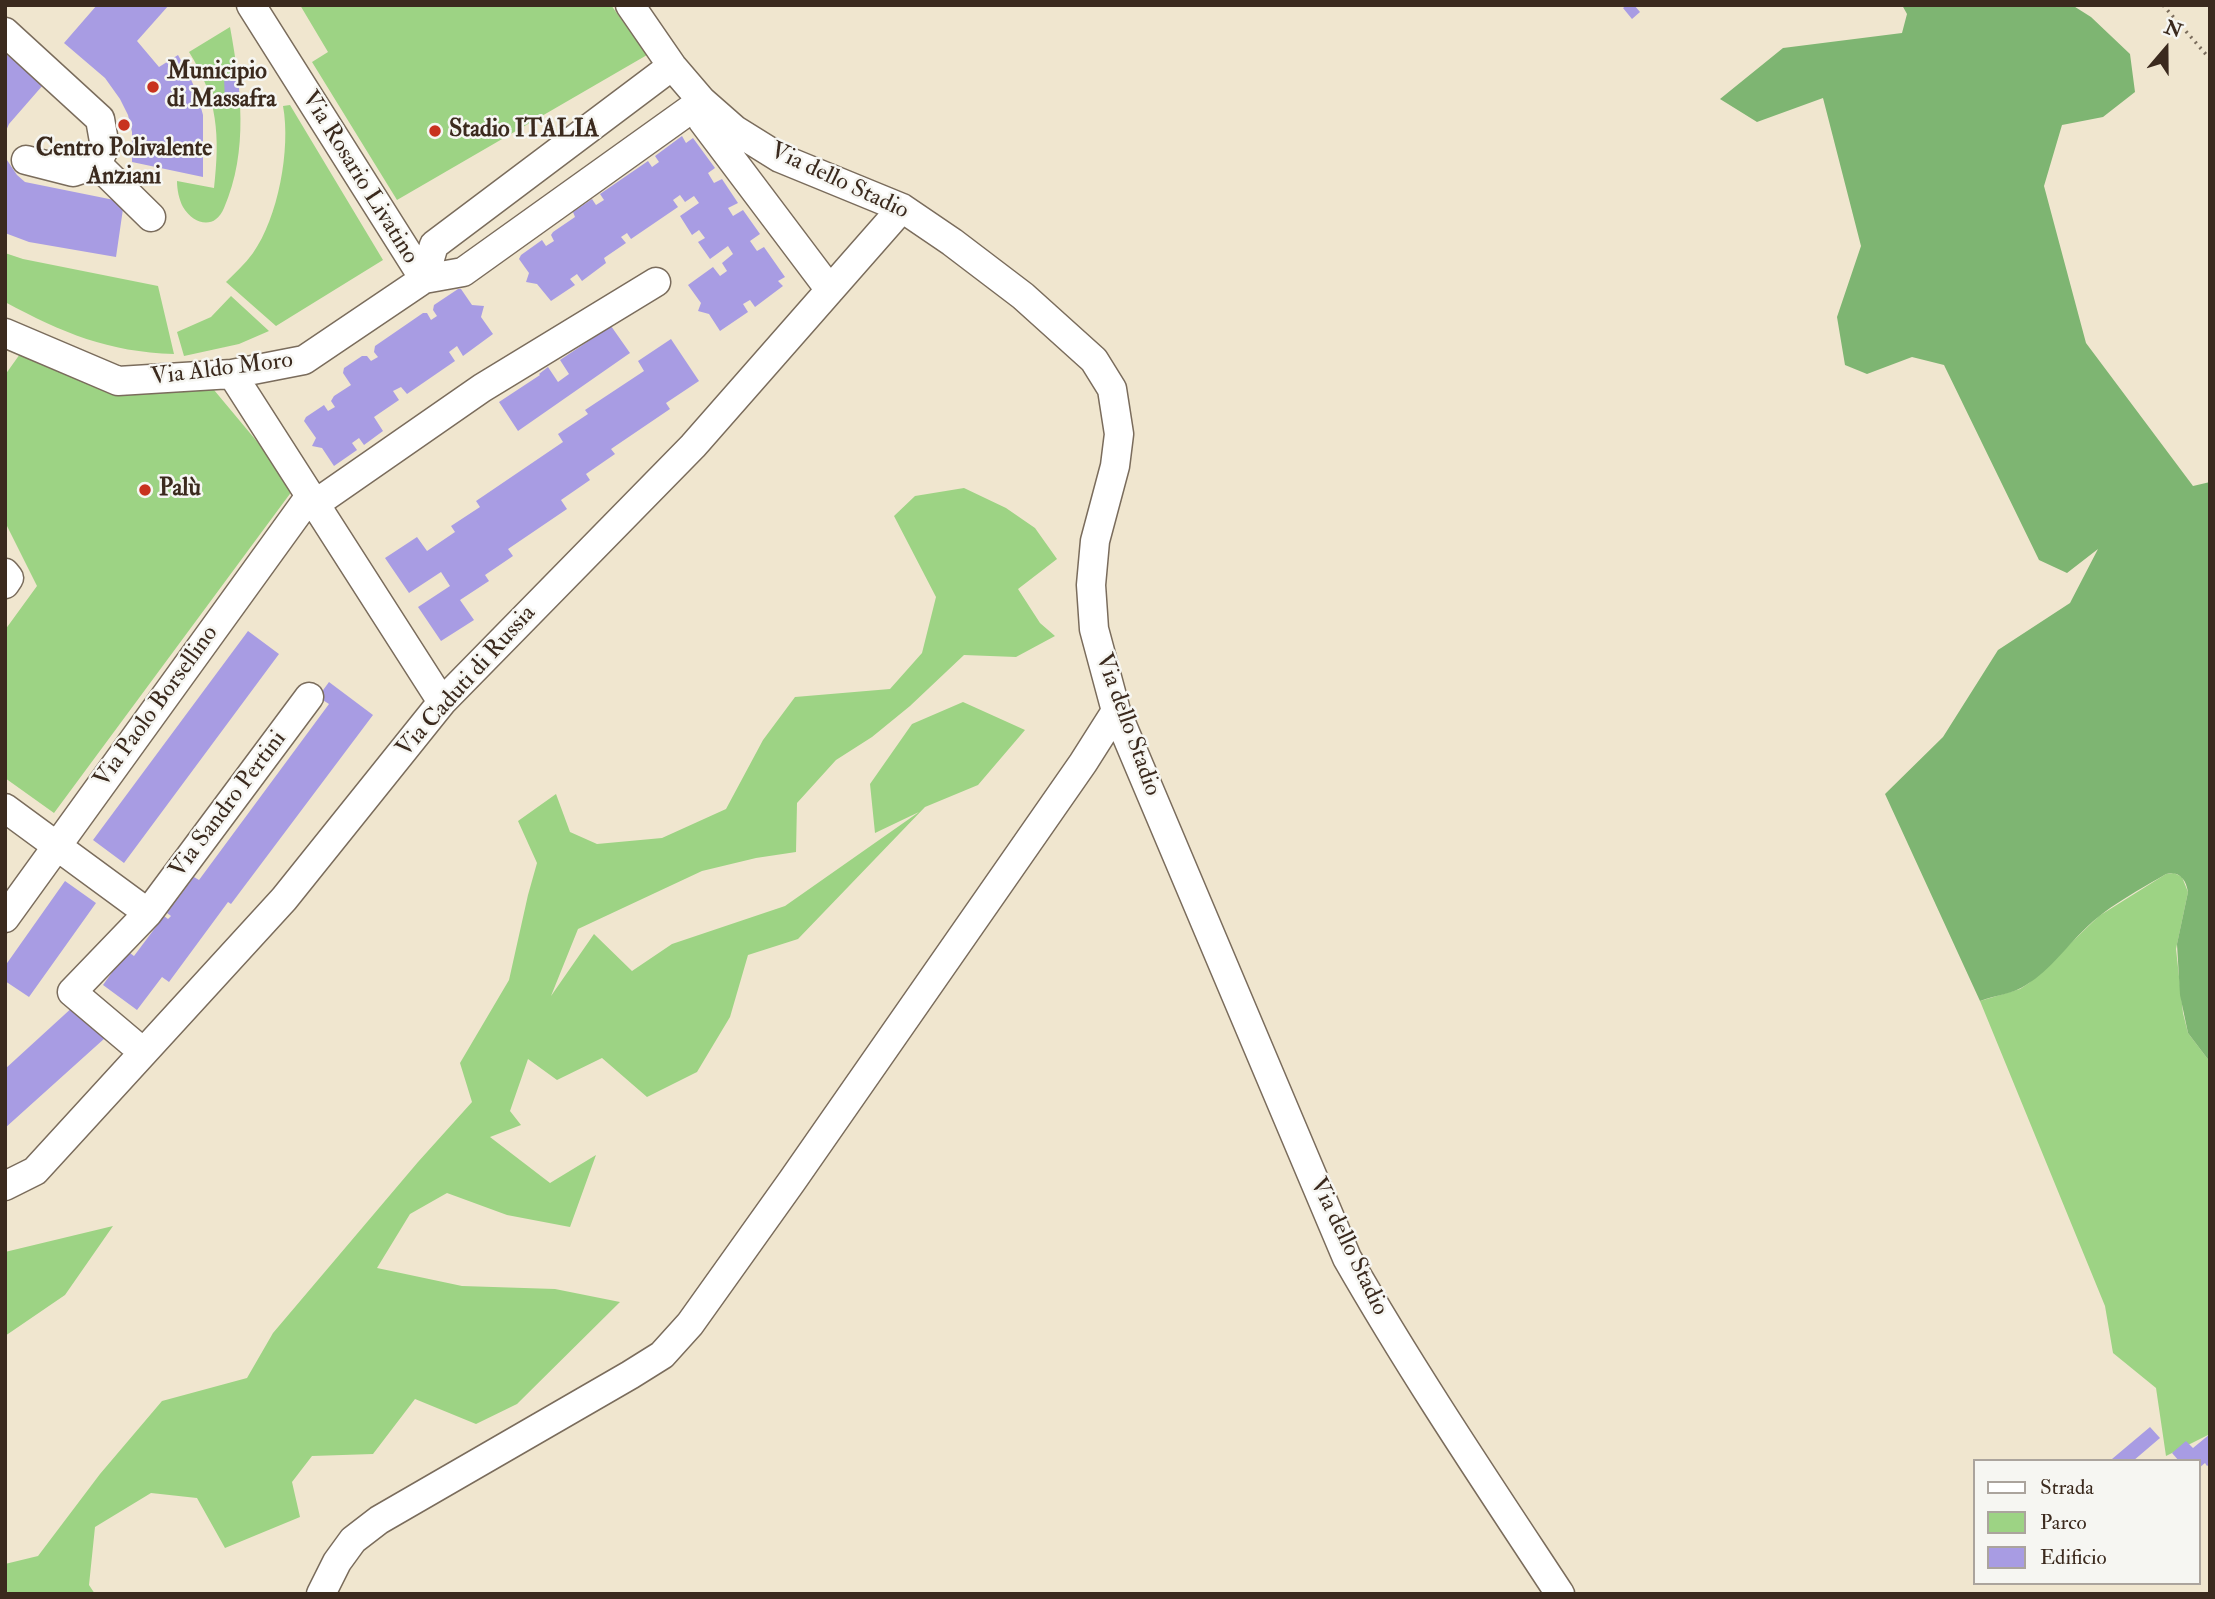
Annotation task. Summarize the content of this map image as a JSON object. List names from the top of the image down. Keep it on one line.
{"streets":{"street":["Via Rosario Livatino","Via dello Stadio","Via Aldo Moro","Via Caduti di Russia","Via Paolo Borsellino","Via Sandro Pertini"]},"crossings":[["Via Rosario Livatino","Via Aldo Moro"],["Via dello Stadio","Via Aldo Moro"],["Via dello Stadio","Via Caduti di Russia"],["Via Caduti di Russia","Via Sandro Pertini"]],"places":["Municipio di Massafra","Centro Polivalente Anziani","Stadio ITALIA","Palù"],"legend":["Strada","Parco","Edificio"],"north":"top"}
